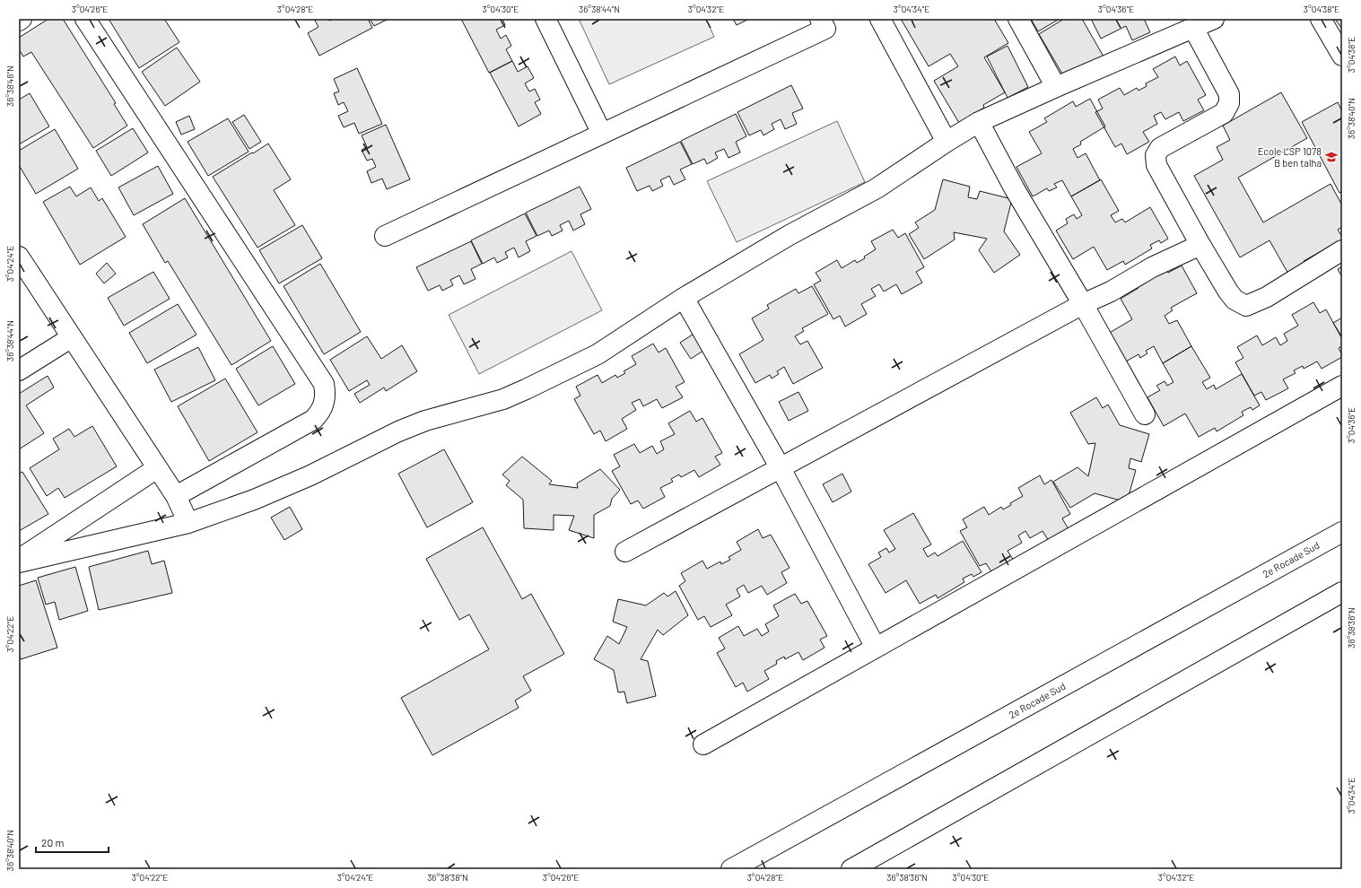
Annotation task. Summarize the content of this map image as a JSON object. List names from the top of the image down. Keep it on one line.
{"streets":{"main road":["2e Rocade Sud"]},"places":{"school or university":["Ecole LSP 1078 B ben talha"]},"scale_bar":"20 m","coordinates":["3°04'26\"E","3°04'28\"E","3°04'30\"E","36°38'44\"N","3°04'32\"E","3°04'34\"E","3°04'36\"E","3°04'38\"E","36°38'46\"N","36°38'40\"N","3°04'24\"E","36°38'36\"N","3°04'22\"E","36°38'38\"N"]}
